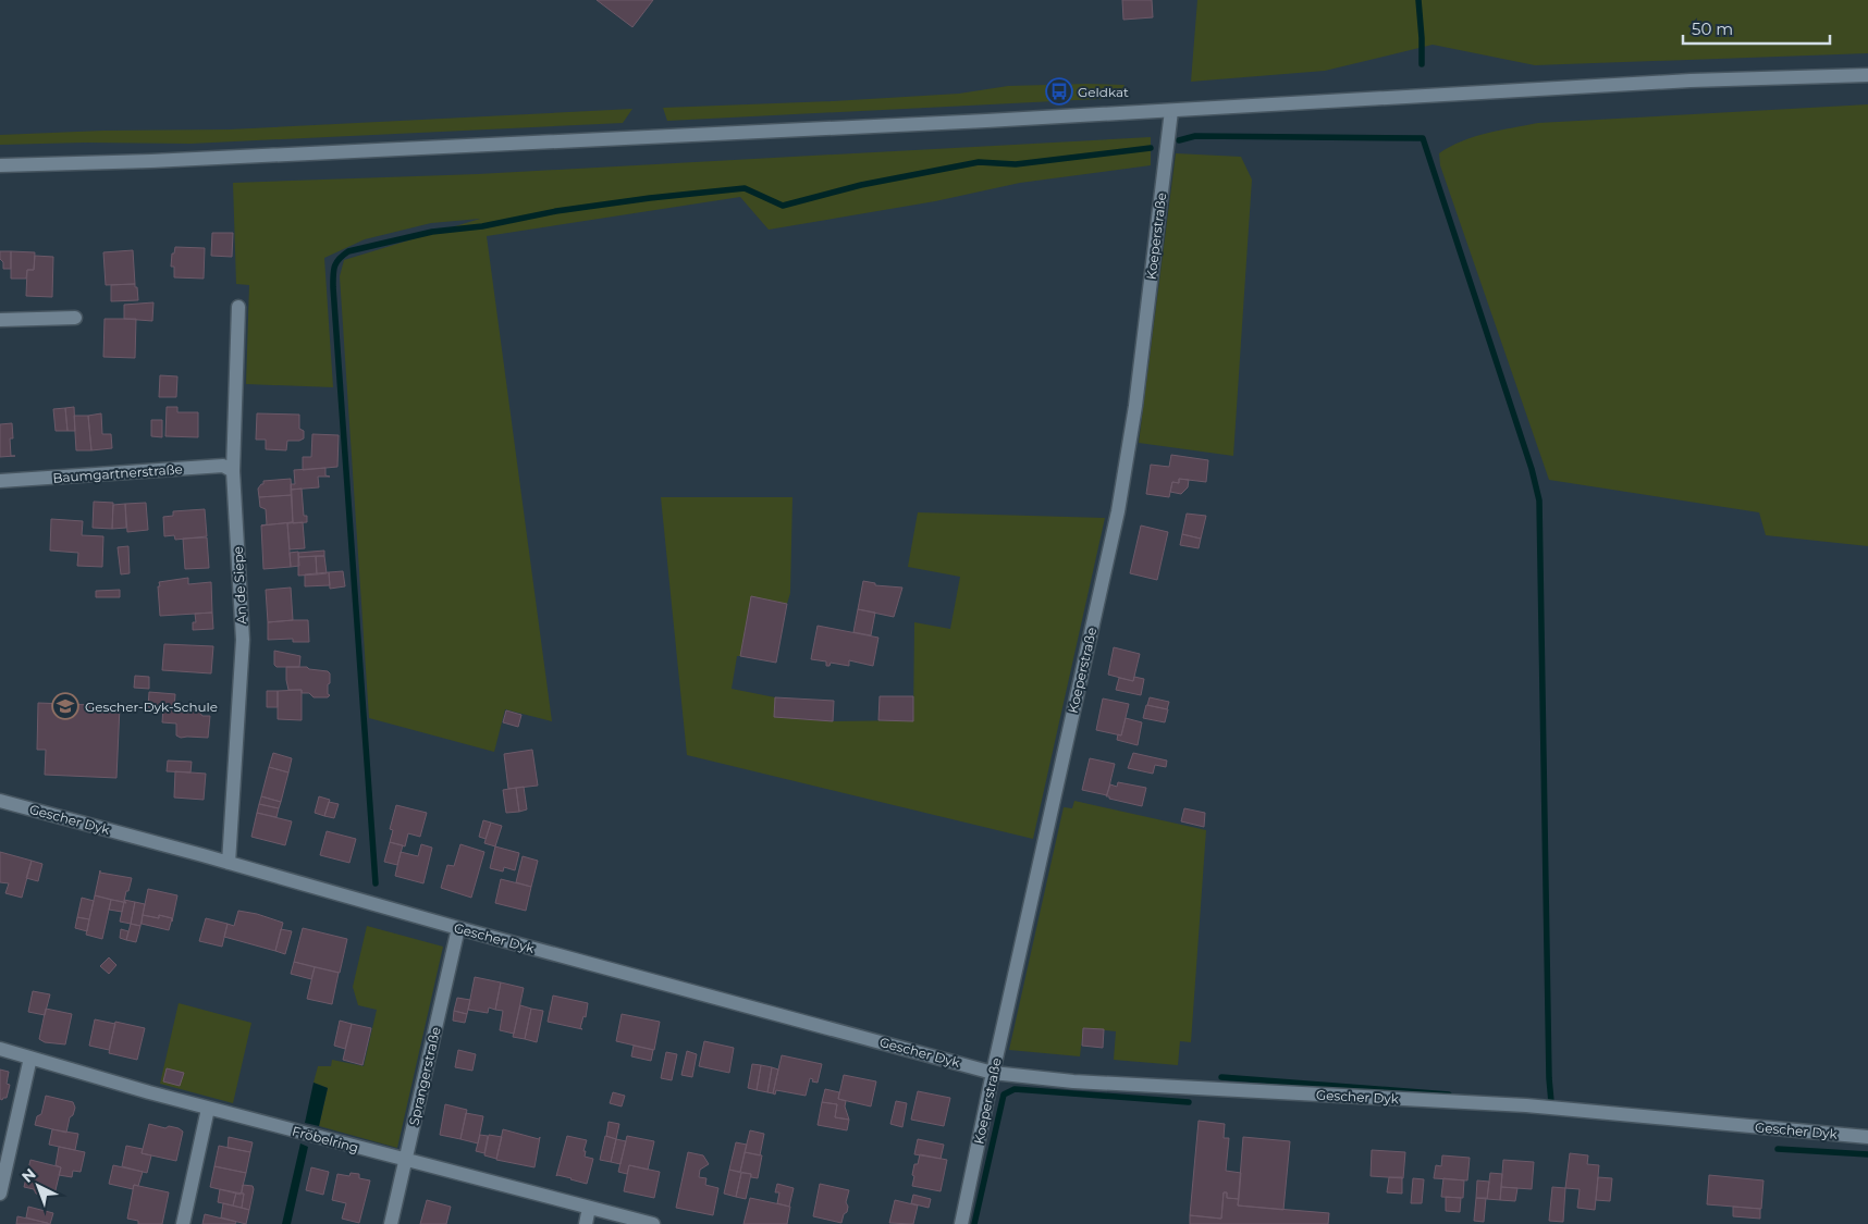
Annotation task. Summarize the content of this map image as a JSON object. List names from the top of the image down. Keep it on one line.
{"streets":{"street":["Koeperstraße","Baumgartnerstraße","An de Siepe","Gescher Dyk","Sprangerstraße","Fröbelring"]},"crossings":[["Koeperstraße","Gescher Dyk"],["Baumgartnerstraße","An de Siepe"],["An de Siepe","Gescher Dyk"],["Gescher Dyk","Sprangerstraße"],["Sprangerstraße","Fröbelring"]],"places":{"bus stop":["Geldkat"],"school or university":["Gescher-Dyk-Schule"]},"scale_bar":"50 m","north":"top left"}
